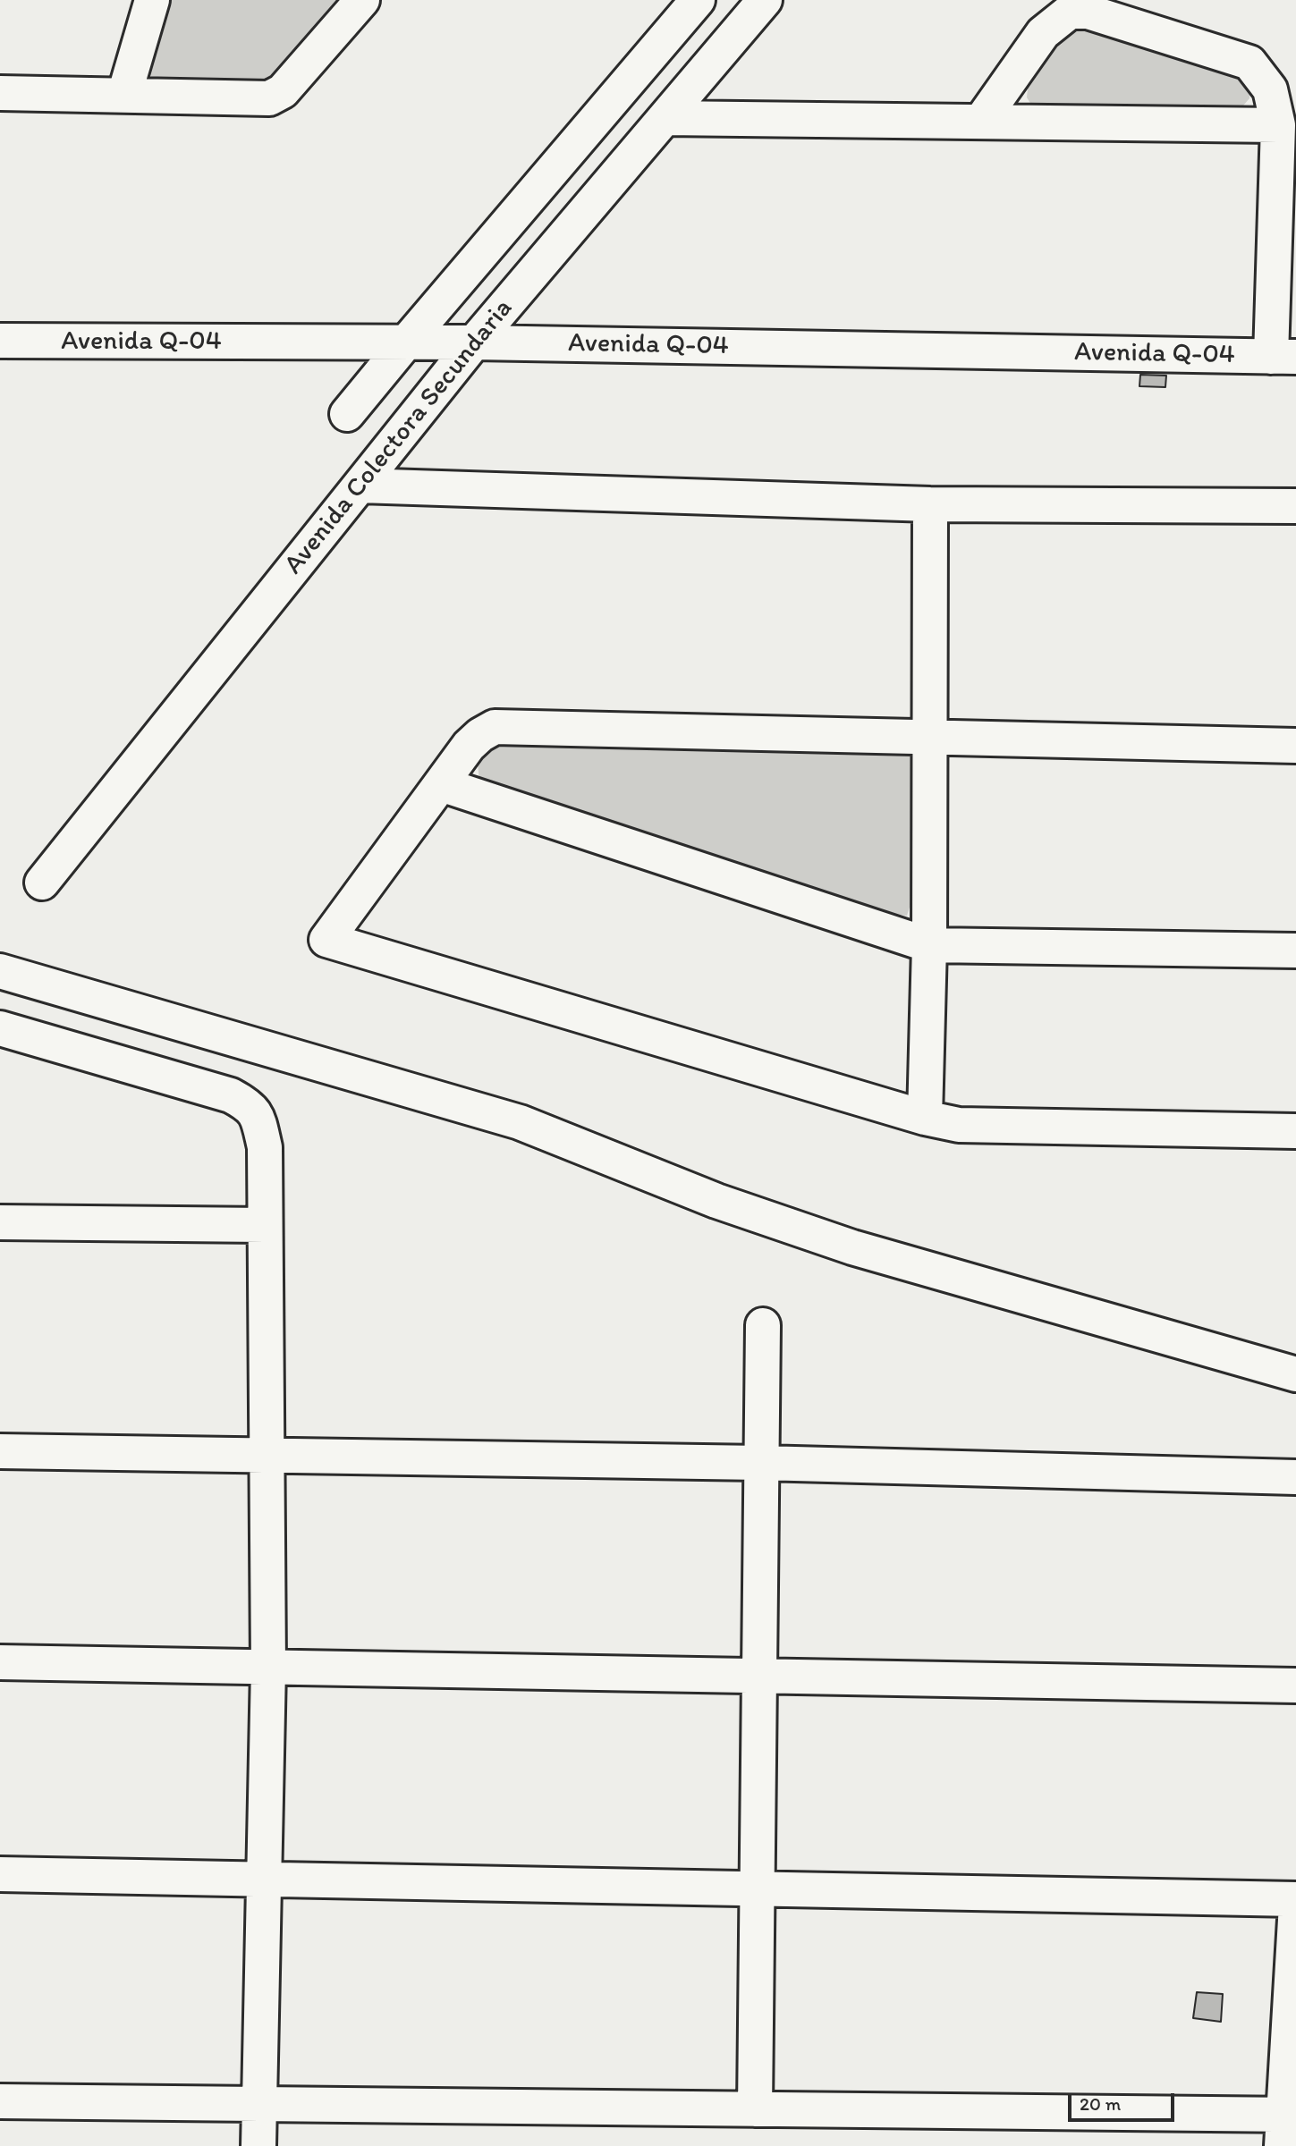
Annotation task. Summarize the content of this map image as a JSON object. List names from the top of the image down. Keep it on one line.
{"streets":{"street":["Avenida Q-04","Avenida Colectora Secundaria"]},"crossings":[["Avenida Q-04","Avenida Colectora Secundaria"]],"scale_bar":"20 m"}
